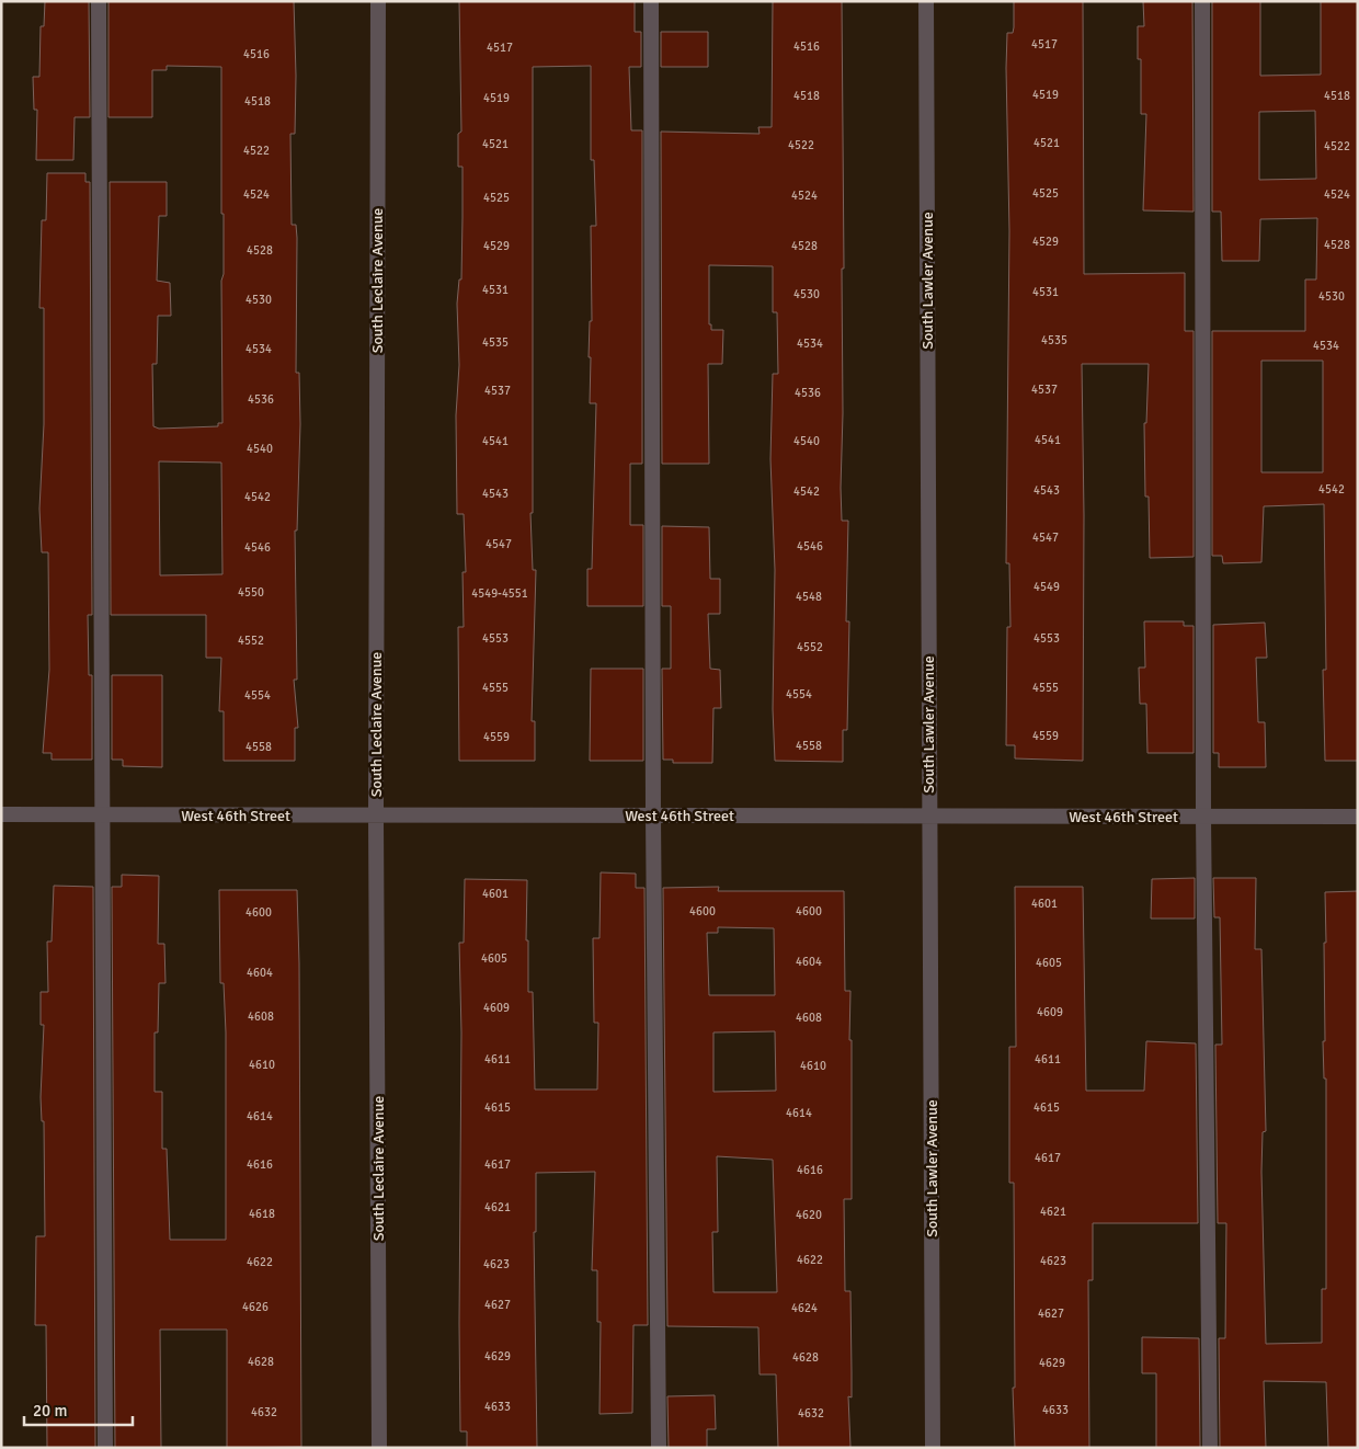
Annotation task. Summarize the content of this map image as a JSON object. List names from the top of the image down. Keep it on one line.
{"streets":{"street":["South Leclaire Avenue","South Lawler Avenue","West 46th Street"]},"crossings":[["South Leclaire Avenue","West 46th Street"],["South Lawler Avenue","West 46th Street"]],"house_numbers":["4517","4516","4517","4516","4519","4518","4518","4519","4518","4521","4521","4522","4522","4522","4525","4524","4524","4524","4525","4529","4528","4529","4528","4528","4531","4531","4530","4530","4530","4535","4535","4534","4534","4534","4537","4537","4536","4536","4541","4541","4540","4540","4542","4543","4542","4543","4542","4547","4547","4546","4546","4549","4550","4549-4551","4548","4553","4553","4552","4552","4555","4555","4554","4554","4559","4559","4558","4558","4601","4601","4600","4600","4600","4605","4604","4605","4604","4609","4609","4608","4608","4611","4611","4610","4610","4615","4615","4614","4614","4617","4616","4617","4616","4621","4621","4618","4620","4622","4623","4622","4623","4627","4626","4624","4627","4629","4628","4628","4629","4633","4633","4632","4632"],"scale_bar":"20 m"}
